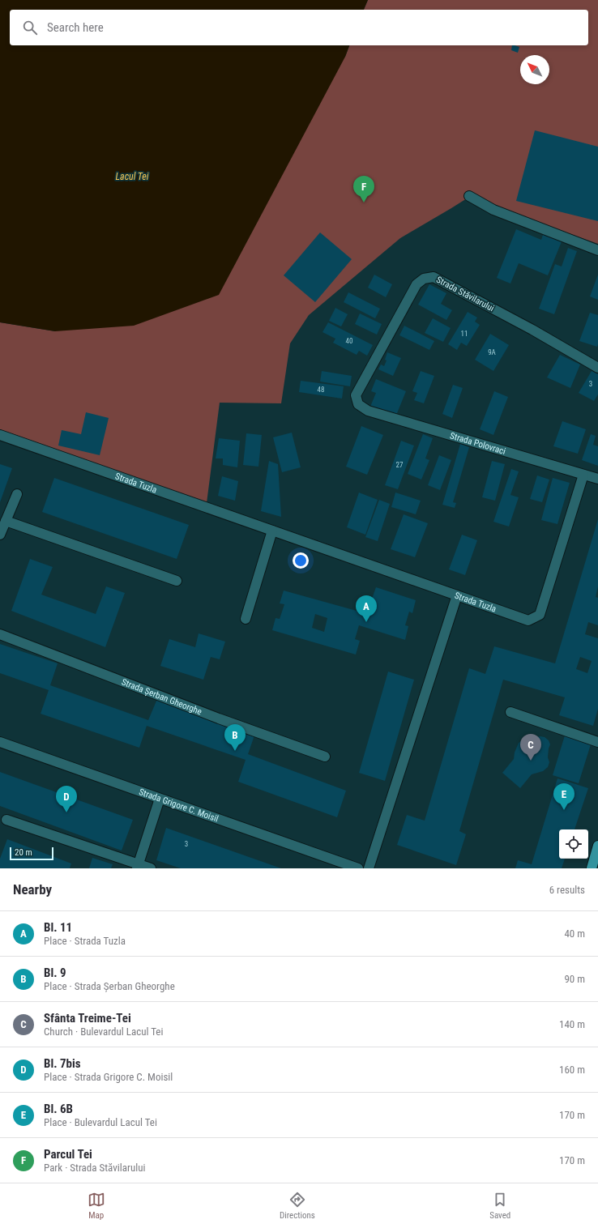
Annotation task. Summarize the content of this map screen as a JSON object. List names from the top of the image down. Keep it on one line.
{"streets":{"street":["Strada Stăvilarului","Strada Polovraci","Strada Tuzla","Strada Șerban Gheorghe","Strada Grigore C. Moisil"]},"crossings":[["Strada Stăvilarului","Strada Polovraci"],["Strada Polovraci","Strada Tuzla"]],"water":["Lacul Tei"],"house_numbers":["11","40","9A","3","48","27","3"],"scale_bar":"20 m","north":"top left","page":{"search":"Search here","pins":["F","A","B","C","E","D"],"scale":"20 m","heading":["Nearby","6 results"],"list":[{"mark":"A","name":"Bl. 11","note":"Place · Strada Tuzla","value":"40 m"},{"mark":"B","name":"Bl. 9","note":"Place · Strada Șerban Gheorghe","value":"90 m"},{"mark":"C","name":"Sfânta Treime-Tei","note":"Church · Bulevardul Lacul Tei","value":"140 m"},{"mark":"D","name":"Bl. 7bis","note":"Place · Strada Grigore C. Moisil","value":"160 m"},{"mark":"E","name":"Bl. 6B","note":"Place · Bulevardul Lacul Tei","value":"170 m"},{"mark":"F","name":"Parcul Tei","note":"Park · Strada Stăvilarului","value":"170 m"}],"nav":["Map","Directions","Saved"]}}
